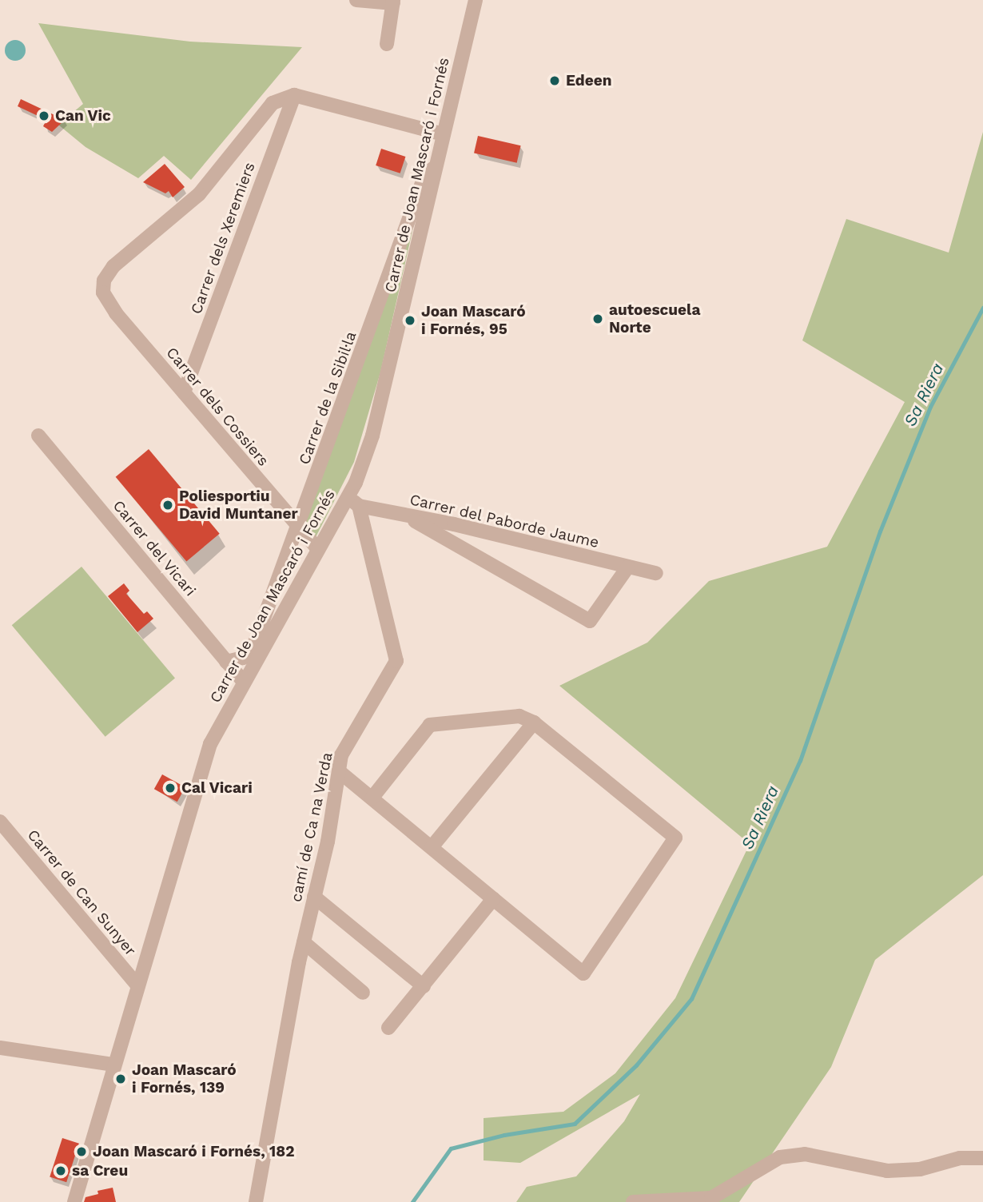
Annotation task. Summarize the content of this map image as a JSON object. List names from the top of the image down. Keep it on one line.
{"streets":{"street":["Carrer de Joan Mascaró i Fornés","Carrer dels Xeremiers","Carrer de la Sibil·la","Carrer dels Cossiers","Carrer del Paborde Jaume","Carrer del Vicari","camí de Ca na Verda","Carrer de Can Sunyer"]},"crossings":[["Carrer de Joan Mascaró i Fornés","Carrer de la Sibil·la"],["Carrer de Joan Mascaró i Fornés","Carrer dels Cossiers"],["Carrer de Joan Mascaró i Fornés","Carrer del Paborde Jaume"],["Carrer de Joan Mascaró i Fornés","Carrer del Vicari"],["Carrer de Joan Mascaró i Fornés","Carrer de Can Sunyer"],["Carrer dels Xeremiers","Carrer dels Cossiers"],["Carrer de la Sibil·la","Carrer dels Cossiers"],["Carrer de la Sibil·la","Carrer del Vicari"],["Carrer del Paborde Jaume","camí de Ca na Verda"]],"water":["Sa Riera"],"places":["Edeen","Can Vic","autoescuela Norte","Joan Mascaró i Fornés, 95","Poliesportiu David Muntaner","Cal Vicari","Joan Mascaró i Fornés, 139","Joan Mascaró i Fornés, 182","sa Creu"]}
